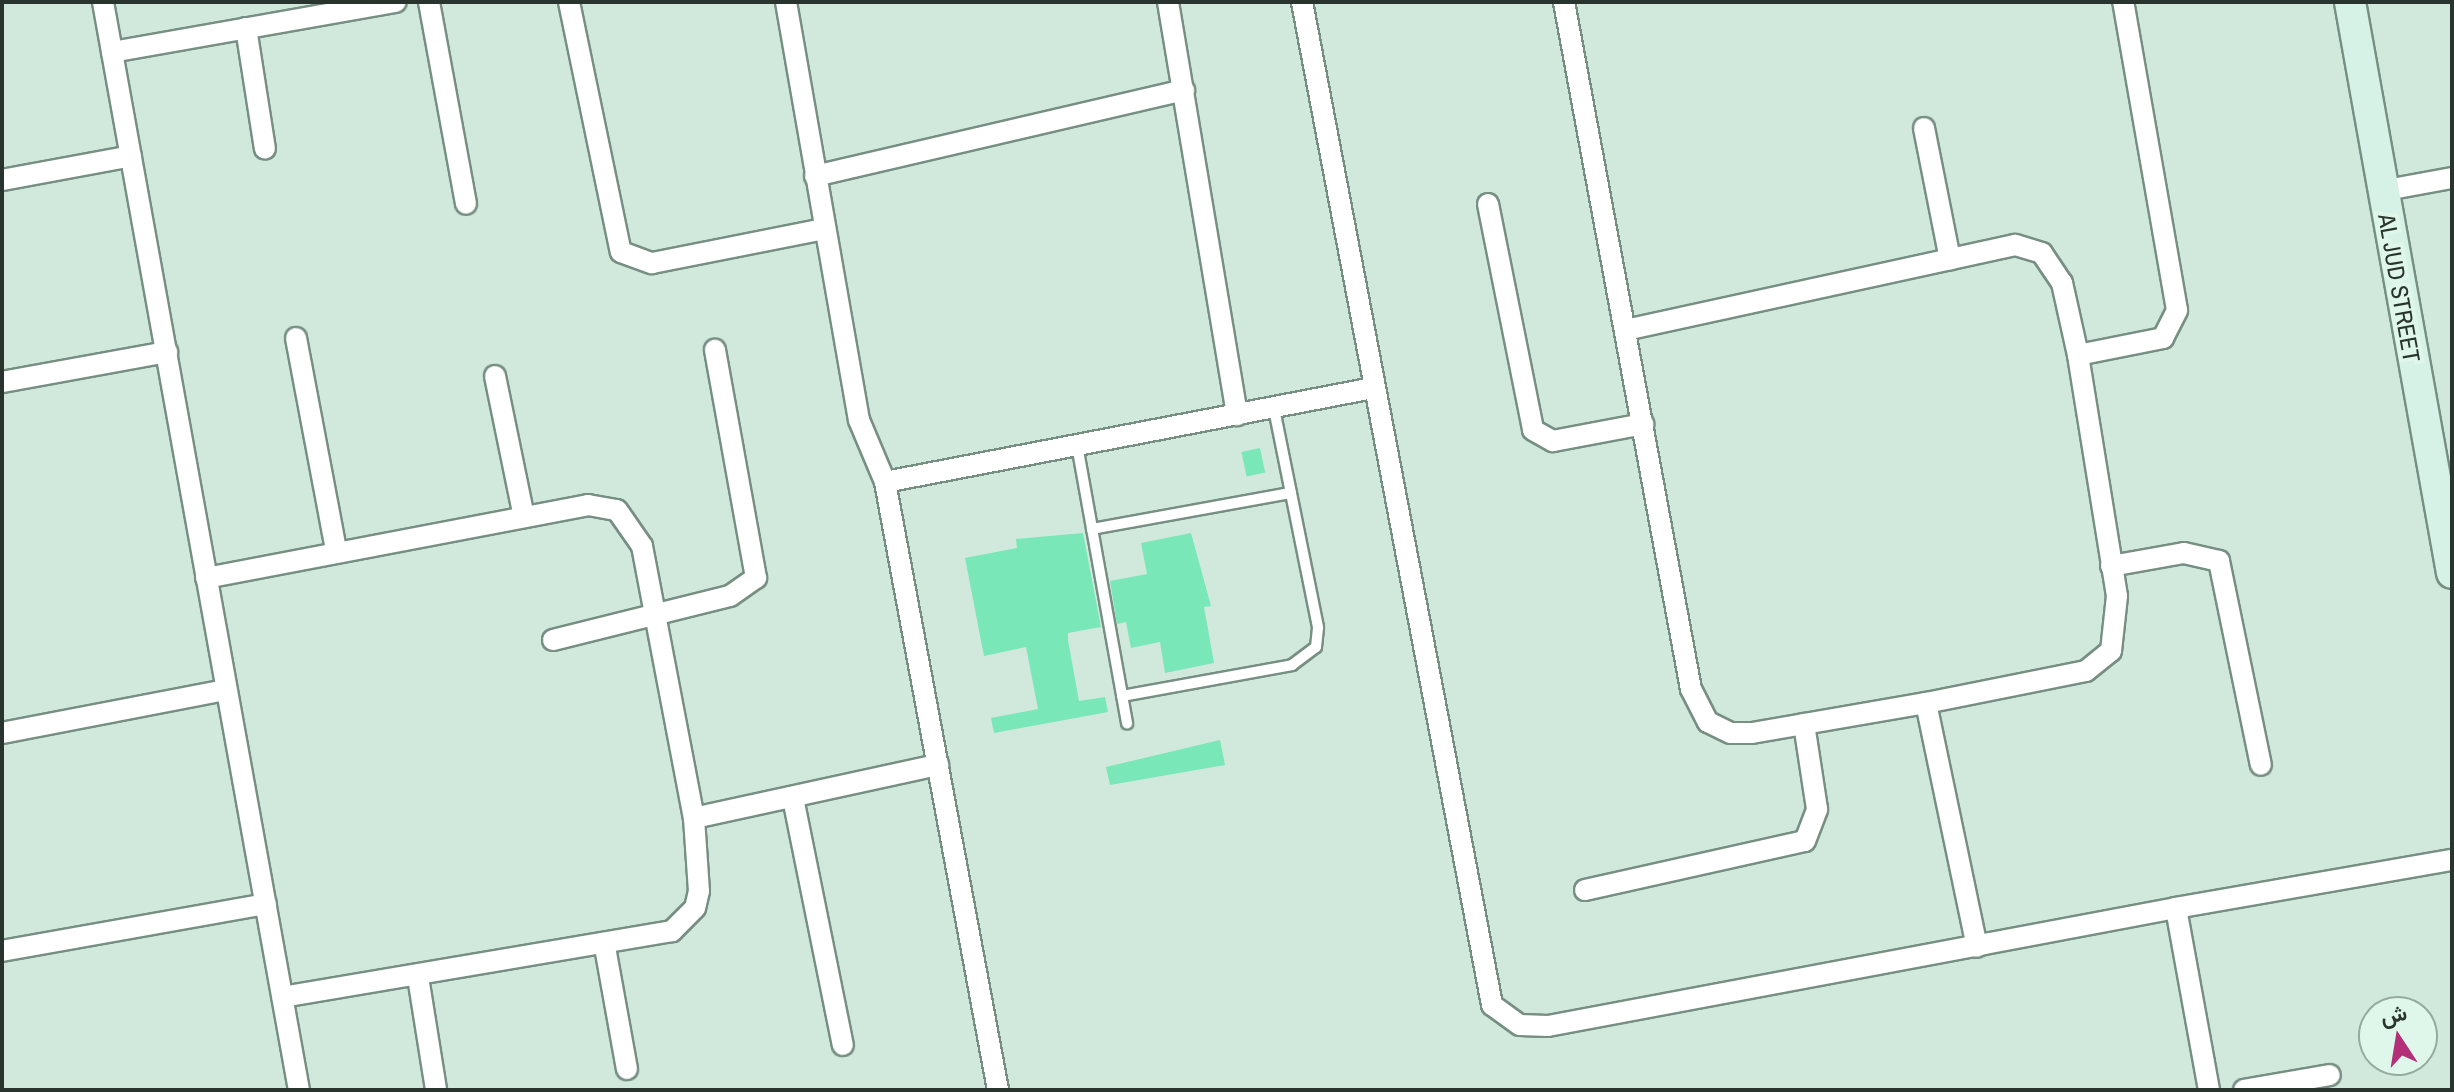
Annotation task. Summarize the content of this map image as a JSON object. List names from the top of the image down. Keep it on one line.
{"streets":{"main road":["AL JUD STREET"]},"north":"top"}
